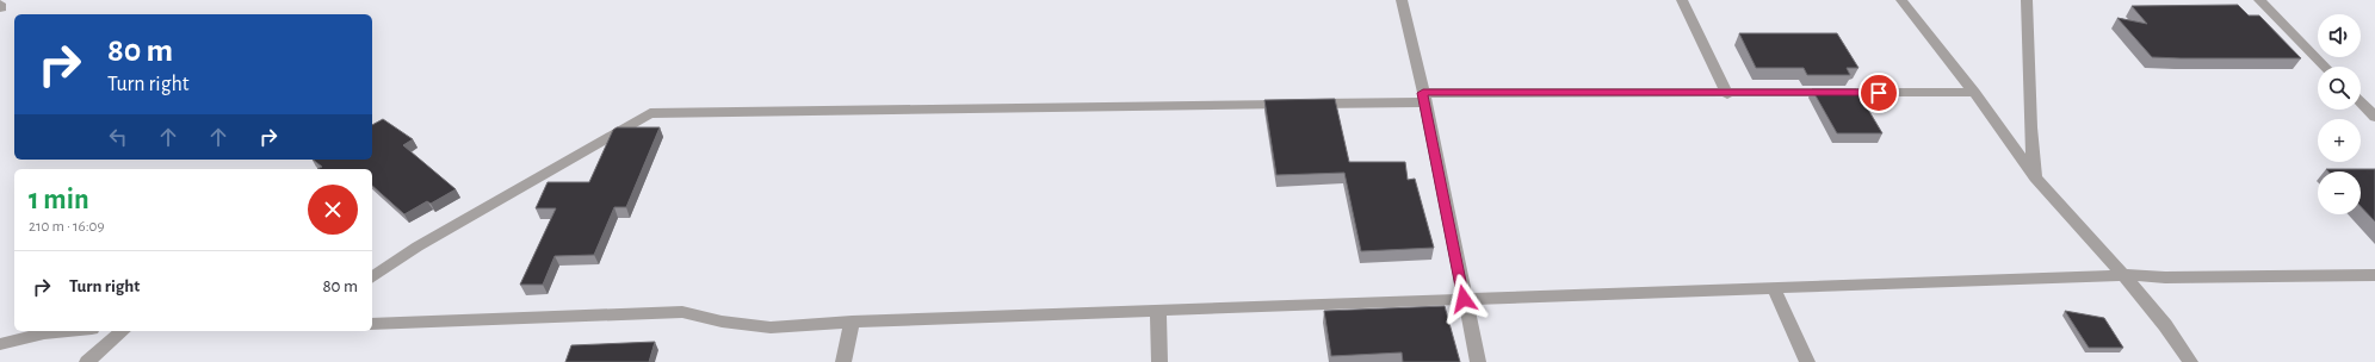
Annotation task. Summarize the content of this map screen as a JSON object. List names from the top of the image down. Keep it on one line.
{"page":{"map_buttons":["+","−"],"turn":["80 m","Turn right"],"heading":["1 min","210 m · 16:09"],"list":[{"name":"Turn right","value":"80 m"}]}}
